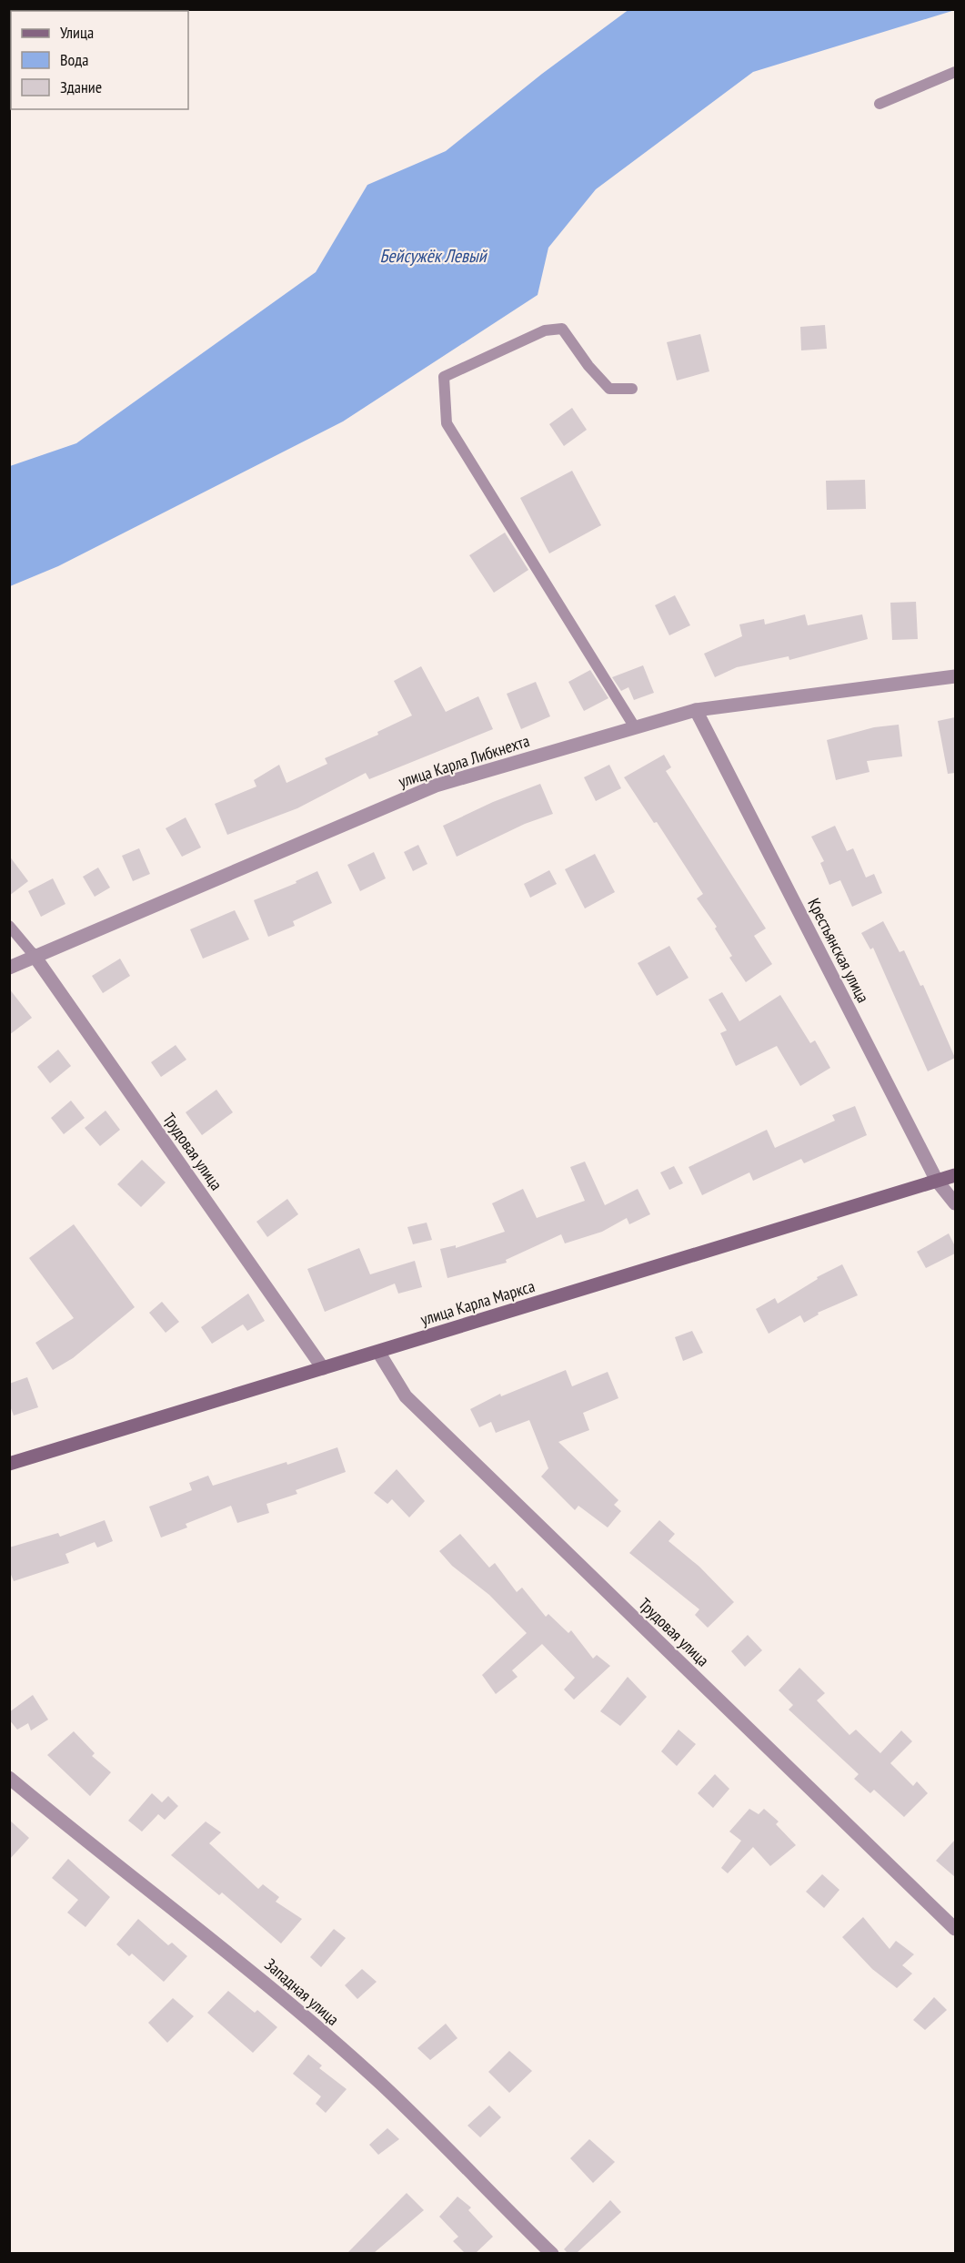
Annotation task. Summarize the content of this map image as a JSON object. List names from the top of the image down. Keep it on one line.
{"streets":{"main road":["улица Карла Маркса"],"street":["улица Карла Либкнехта","Крестьянская улица","Трудовая улица","Западная улица"]},"crossings":[["улица Карла Либкнехта","Крестьянская улица"],["улица Карла Либкнехта","Трудовая улица"],["Крестьянская улица","улица Карла Маркса"],["Трудовая улица","улица Карла Маркса"]],"water":["Бейсужёк Левый"],"legend":["Улица","Вода","Здание"]}
